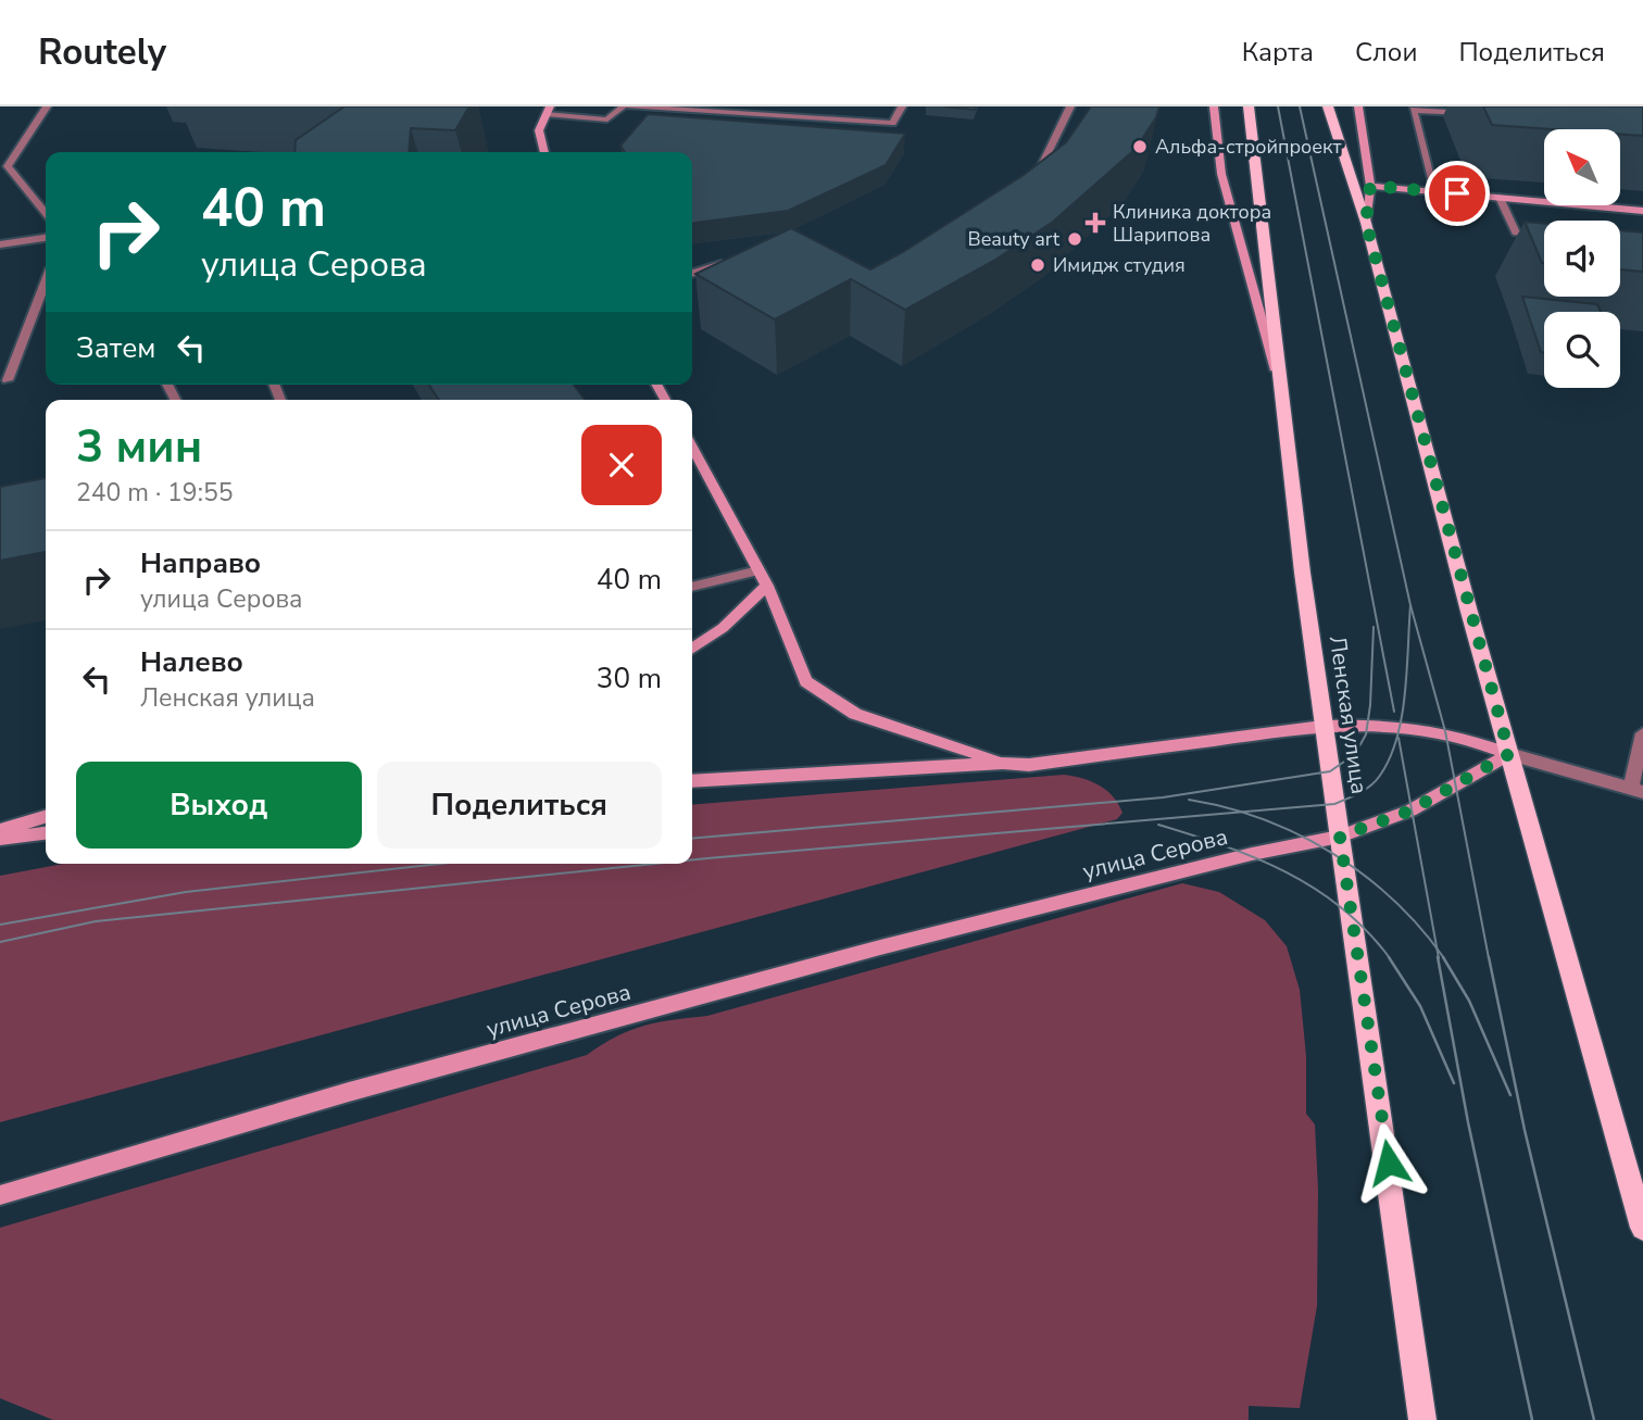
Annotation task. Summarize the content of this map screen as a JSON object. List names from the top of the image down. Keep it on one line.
{"streets":{"main road":["Ленская улица"],"street":["улица Серова"]},"crossings":[["Ленская улица","улица Серова"]],"places":{"other":["Альфа-стройпроект","Beauty art","Имидж студия"],"health":["Клиника доктора Шарипова"]},"north":"top left","page":{"header":"Routely","nav":["Карта","Слои","Поделиться"],"turn":["40 m","улица Серова"],"then":"Затем","heading":["3 мин","240 m · 19:55"],"list":[{"name":"Направо","note":"улица Серова","value":"40 m"},{"name":"Налево","note":"Ленская улица","value":"30 m"}],"buttons":["Выход","Поделиться"]}}
